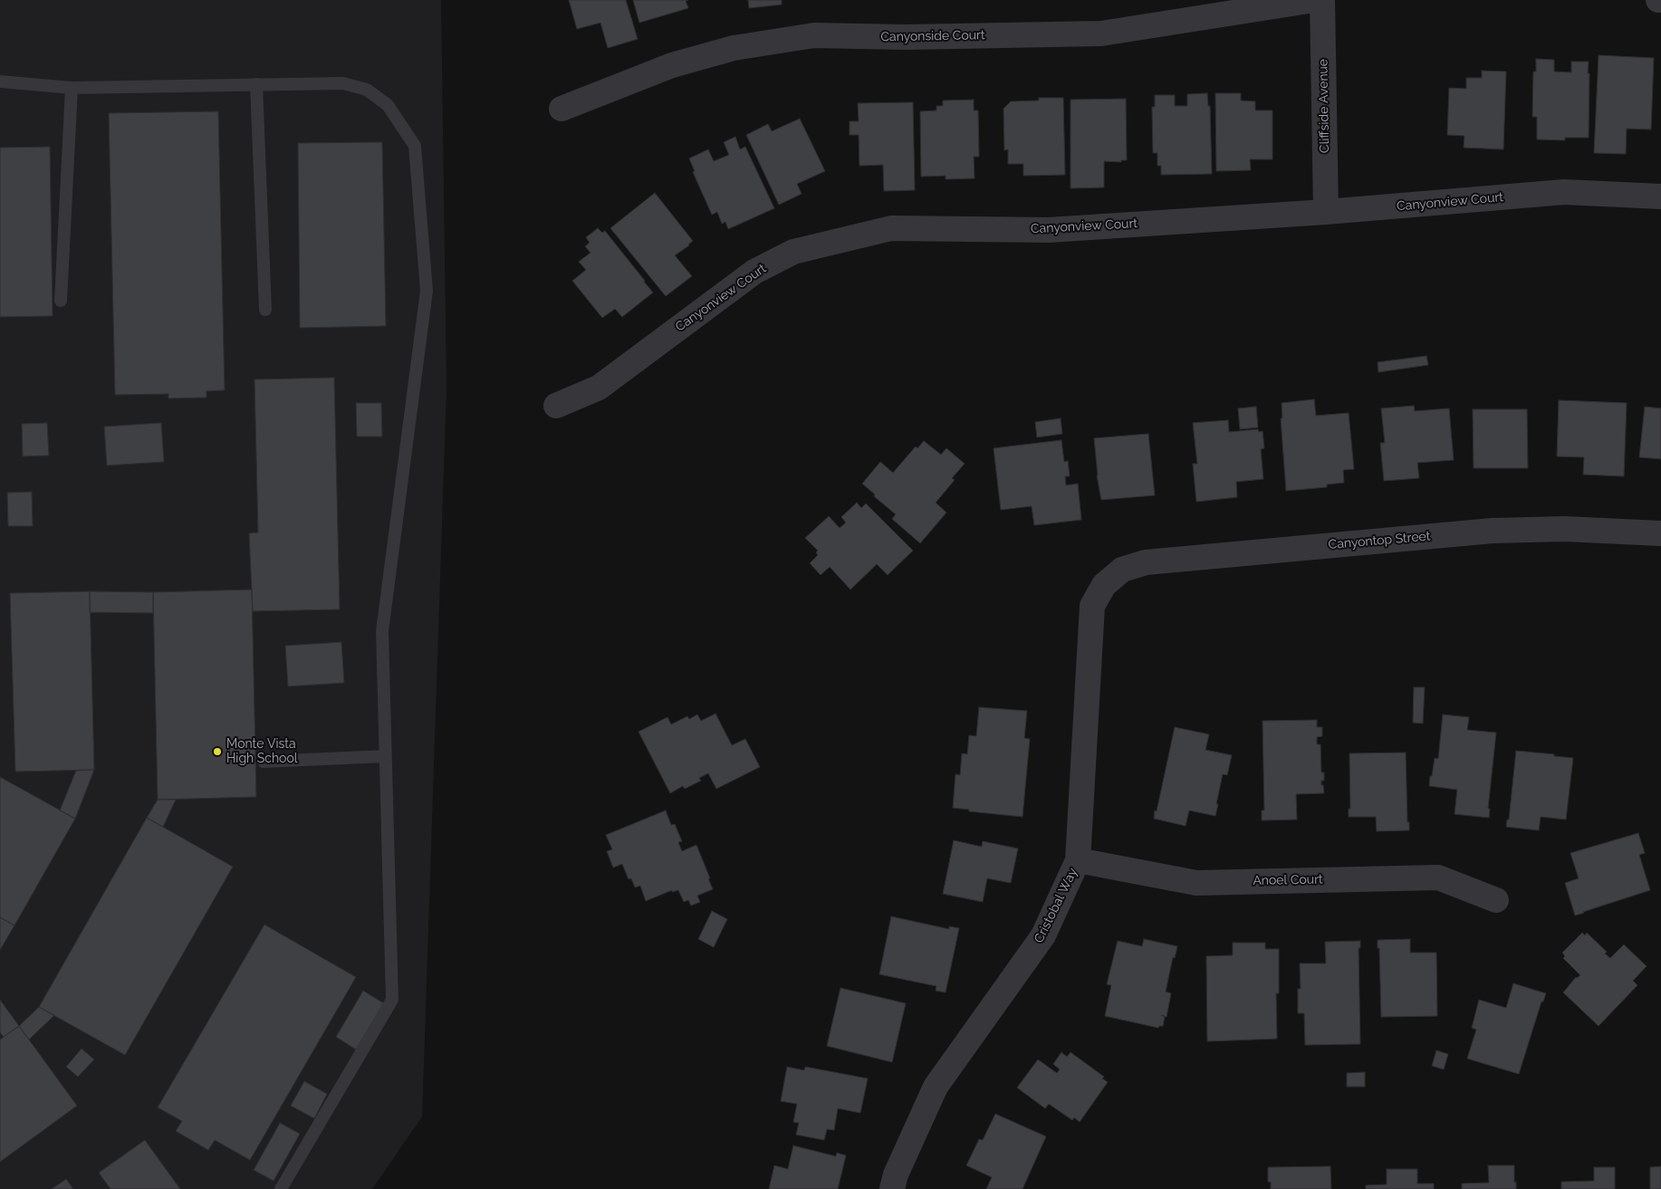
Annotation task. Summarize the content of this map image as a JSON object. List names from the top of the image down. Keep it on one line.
{"streets":{"street":["Canyonside Court","Cliffside Avenue","Canyonview Court","Canyontop Street","Anoel Court","Cristobal Way"]},"crossings":[["Cliffside Avenue","Canyonview Court"],["Canyontop Street","Cristobal Way"],["Anoel Court","Cristobal Way"]],"places":["Monte Vista High School"]}
